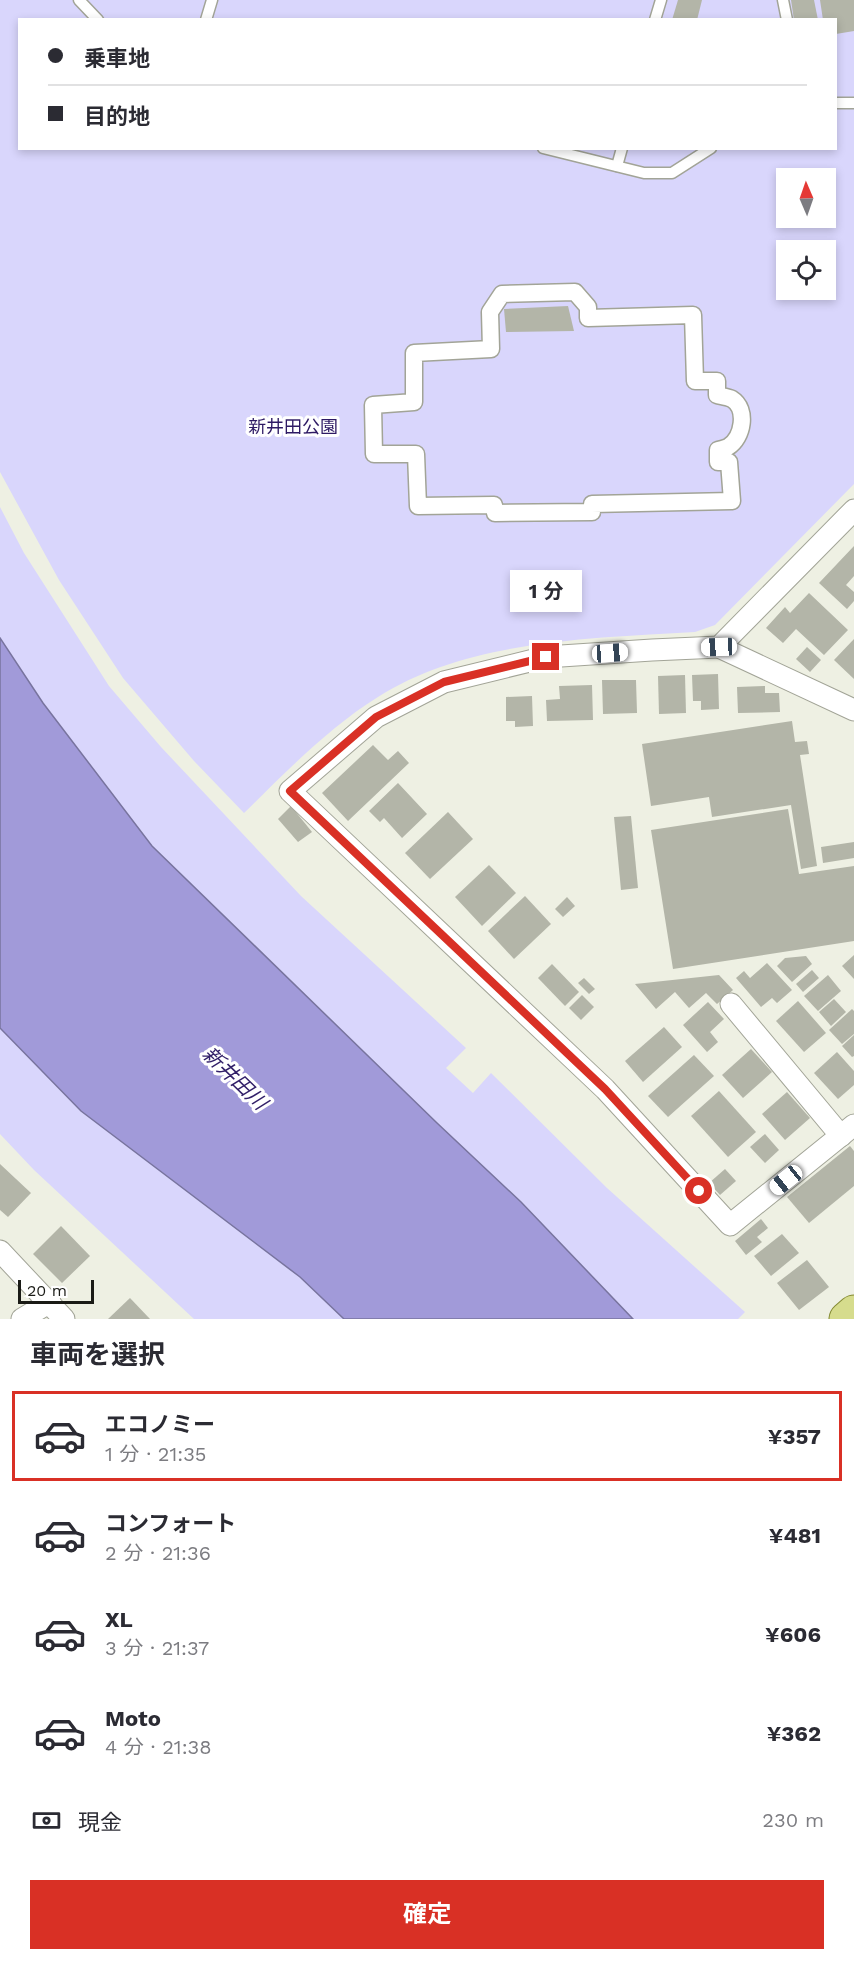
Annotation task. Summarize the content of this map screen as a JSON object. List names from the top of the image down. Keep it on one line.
{"water":["新井田川"],"parks":["新井田公園"],"scale_bar":"20 m","north":"top","page":{"banner":["乗車地","目的地"],"bubble":"1 分","scale":"20 m","heading":"車両を選択","list":[{"name":"エコノミー","note":"1 分 · 21:35","value":"¥357"},{"name":"コンフォート","note":"2 分 · 21:36","value":"¥481"},{"name":"XL","note":"3 分 · 21:37","value":"¥606"},{"name":"Moto","note":"4 分 · 21:38","value":"¥362"}],"pay":["現金","230 m"],"buttons":"確定"}}
